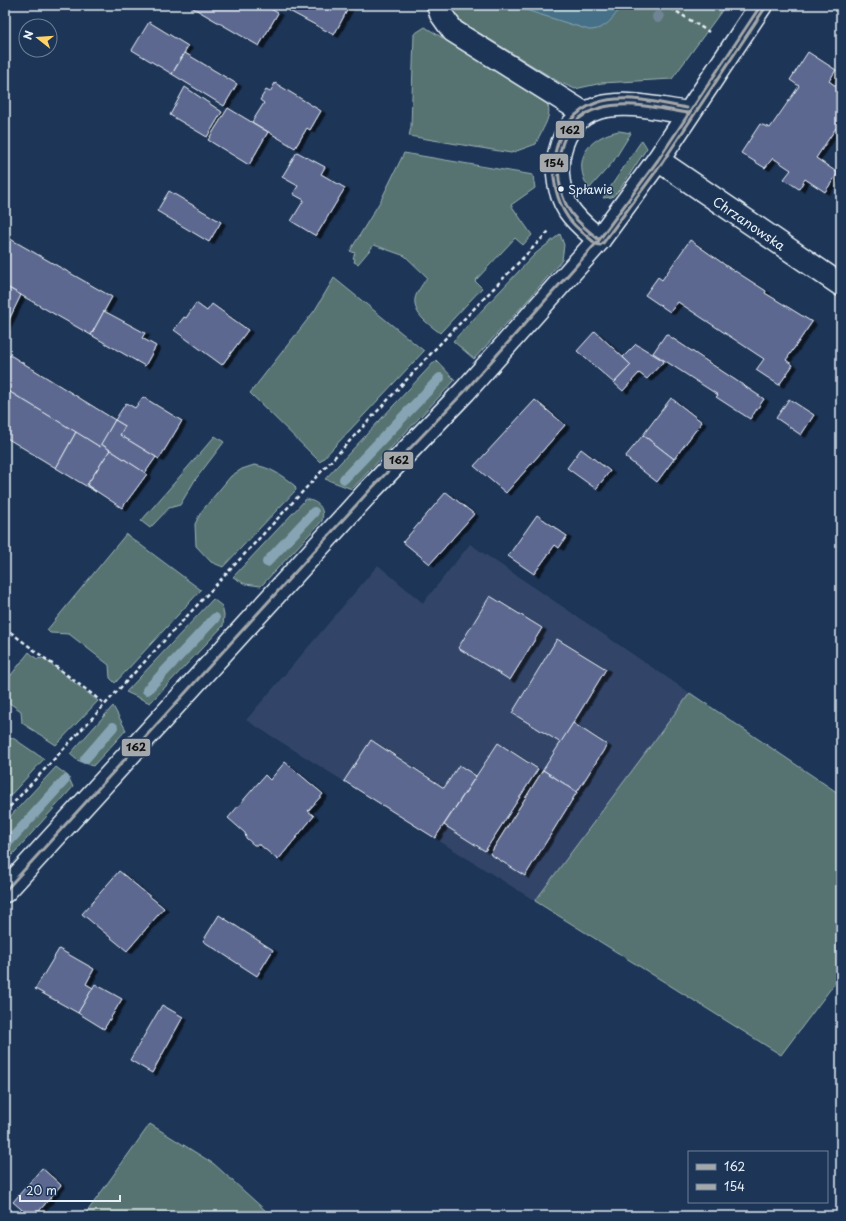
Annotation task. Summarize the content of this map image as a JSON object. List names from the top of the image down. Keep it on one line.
{"streets":{"street":["Chrzanowska"]},"places":["Spławie"],"lines":["transit line 162","transit line 154"],"legend":["162","154"],"scale_bar":"20 m","north":"left"}
